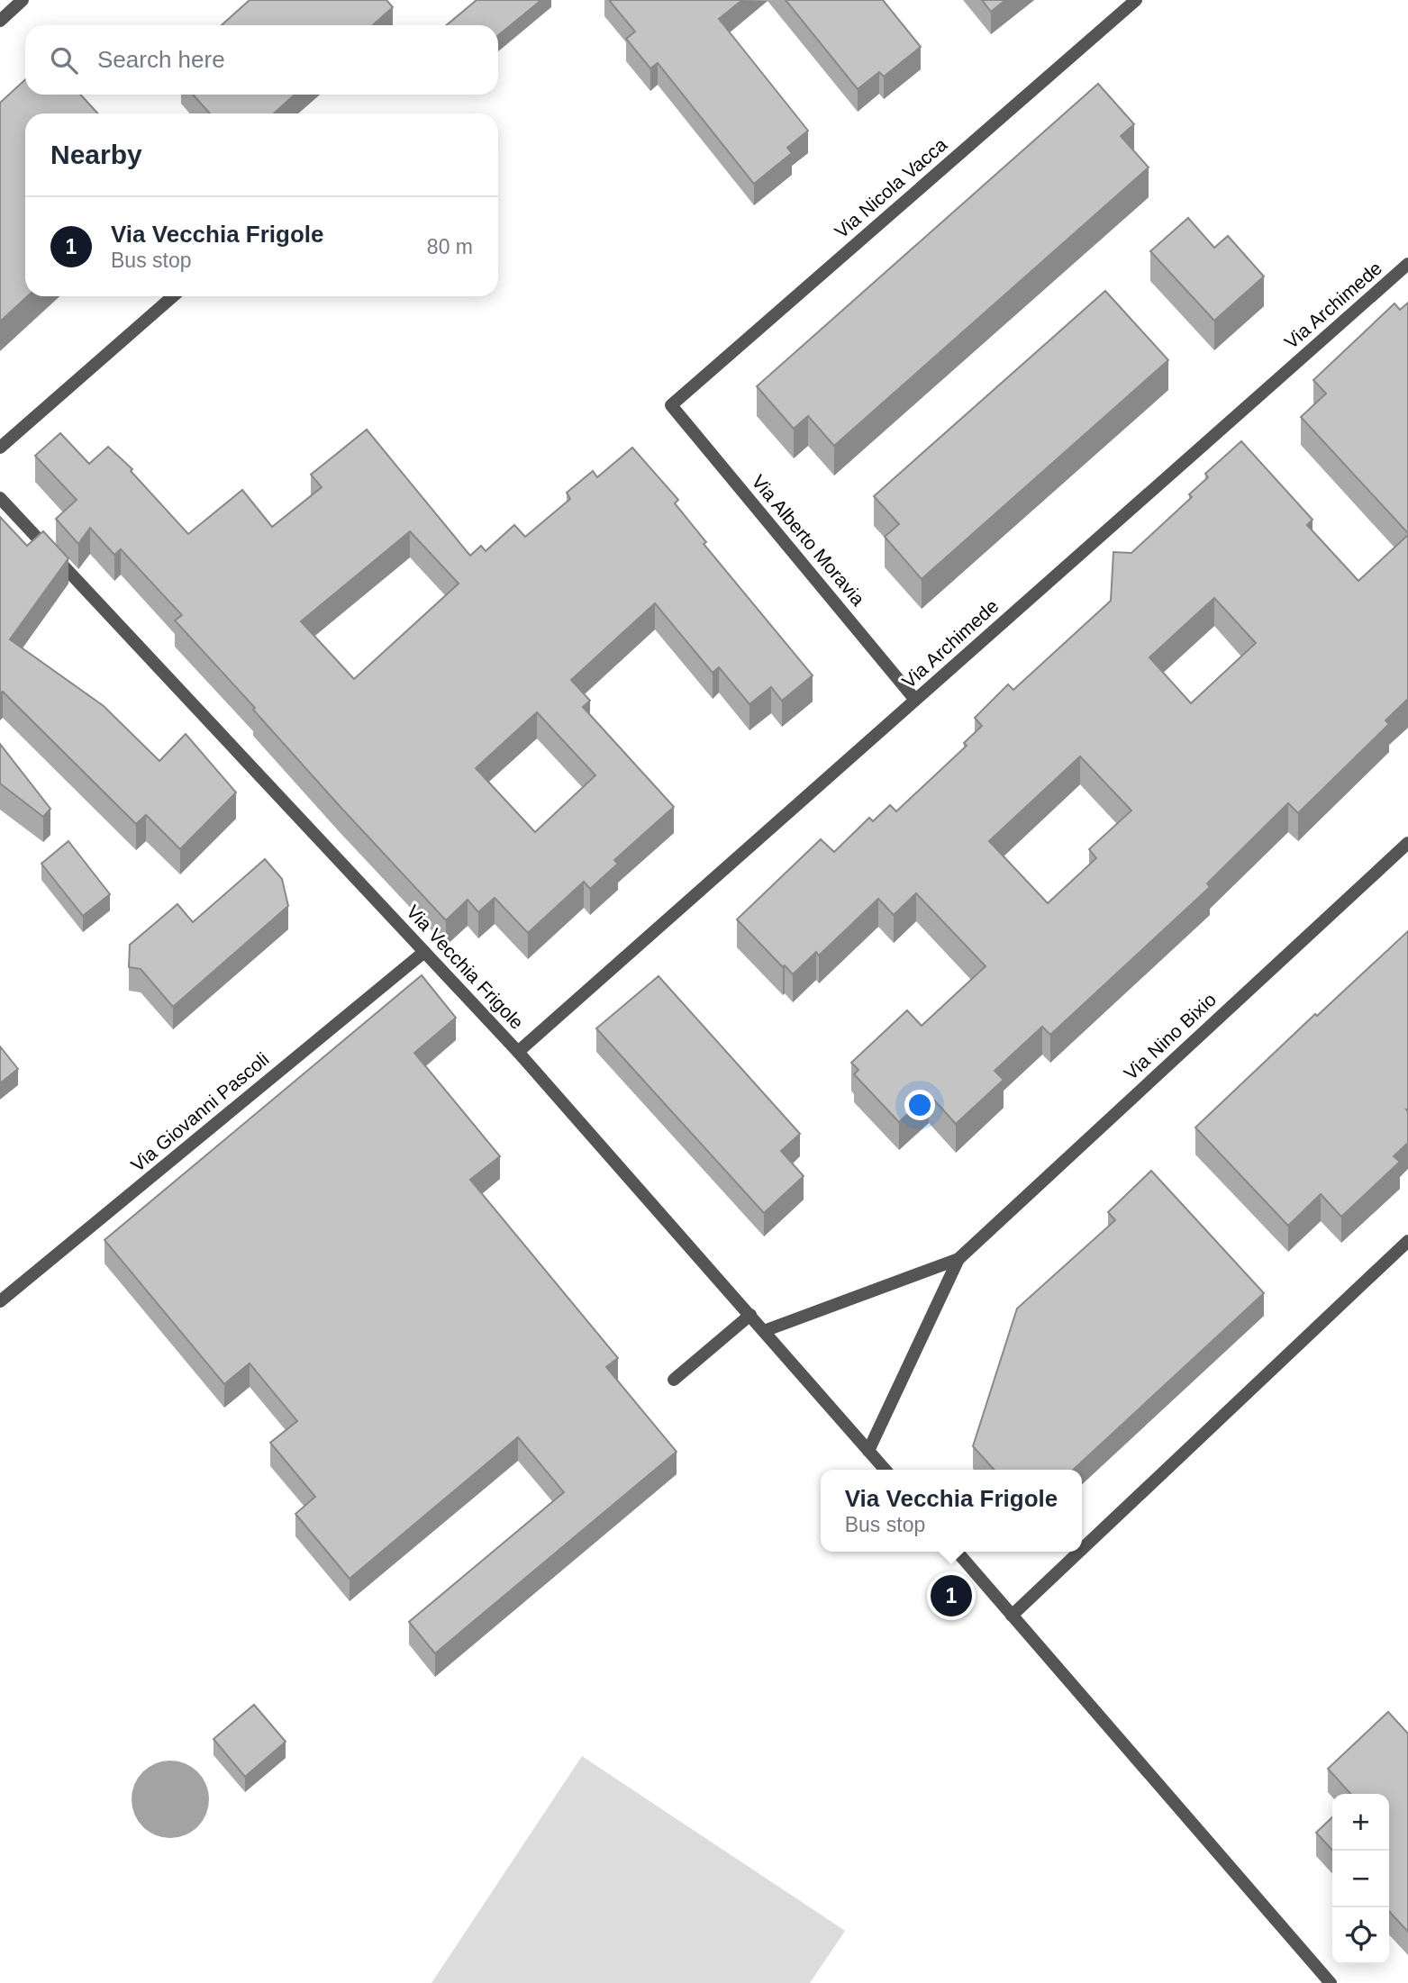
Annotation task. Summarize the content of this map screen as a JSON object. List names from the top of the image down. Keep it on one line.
{"streets":{"street":["Via Nicola Vacca","Via Archimede","Via Alberto Moravia","Via Vecchia Frigole","Via Nino Bixio","Via Giovanni Pascoli"]},"crossings":[["Via Nicola Vacca","Via Alberto Moravia"],["Via Archimede","Via Alberto Moravia"],["Via Archimede","Via Vecchia Frigole"],["Via Vecchia Frigole","Via Nino Bixio"],["Via Vecchia Frigole","Via Giovanni Pascoli"]],"page":{"search":"Search here","heading":"Nearby","list":[{"mark":"1","name":"Via Vecchia Frigole","note":"Bus stop","value":"80 m"}],"popup":["Via Vecchia Frigole","Bus stop"],"pins":"1","map_buttons":["+","−"]}}
